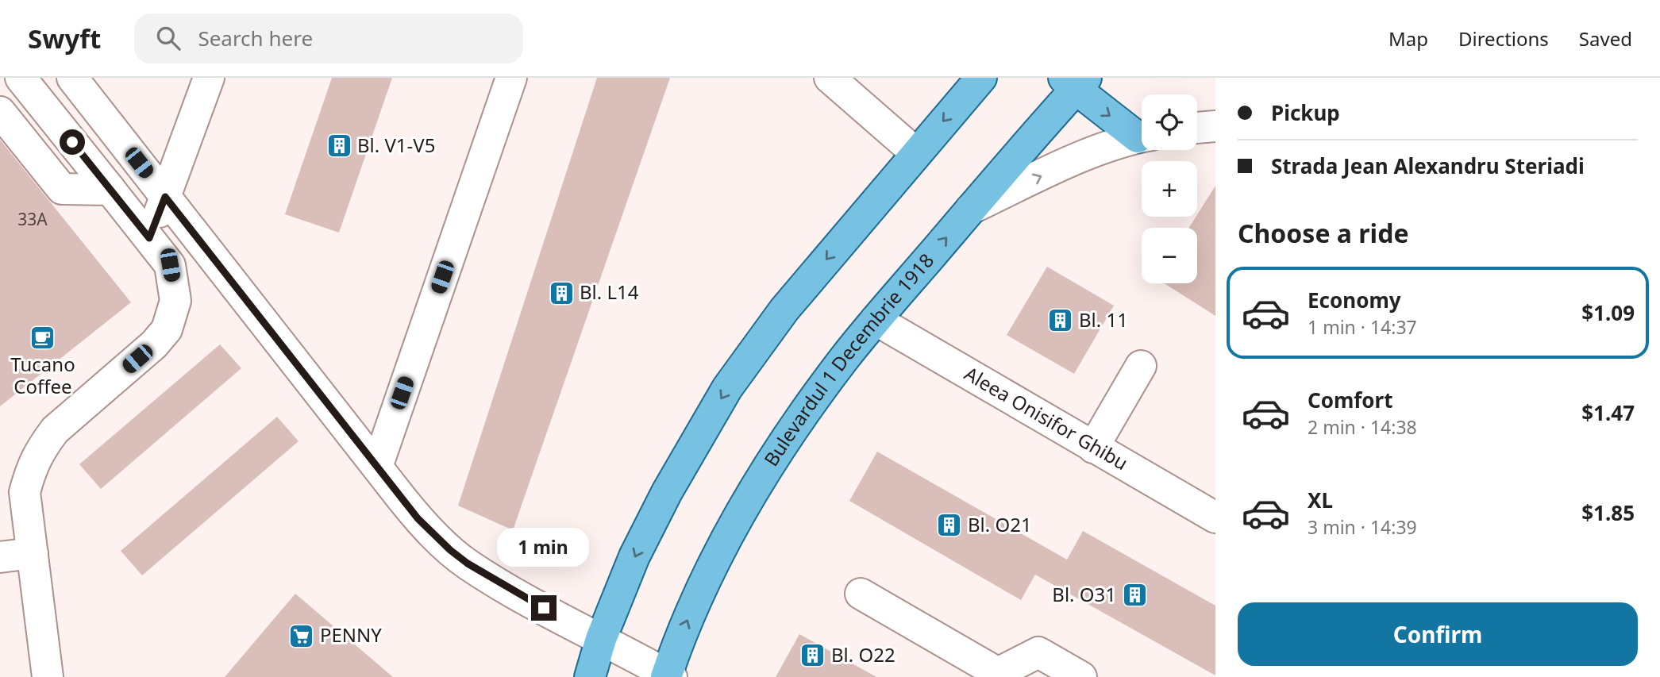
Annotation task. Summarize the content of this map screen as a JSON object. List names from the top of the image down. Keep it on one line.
{"streets":{"main road":["Bulevardul 1 Decembrie 1918"],"street":["Aleea Onisifor Ghibu"]},"crossings":[["Bulevardul 1 Decembrie 1918","Aleea Onisifor Ghibu"]],"places":{"building":["Bl. V1-V5","Bl. L14","Bl. 11","Bl. O21","Bl. O31","Bl. O22"],"cafe":["Tucano Coffee"],"supermarket":["PENNY"]},"house_numbers":["33A"],"page":{"header":"Swyft","search":"Search here","nav":["Map","Directions","Saved"],"banner":["Pickup","Strada Jean Alexandru Steriadi"],"map_buttons":["+","−"],"heading":"Choose a ride","list":[{"name":"Economy","note":"1 min · 14:37","value":"$1.09"},{"name":"Comfort","note":"2 min · 14:38","value":"$1.47"},{"name":"XL","note":"3 min · 14:39","value":"$1.85"}],"bubble":"1 min","buttons":"Confirm"}}
